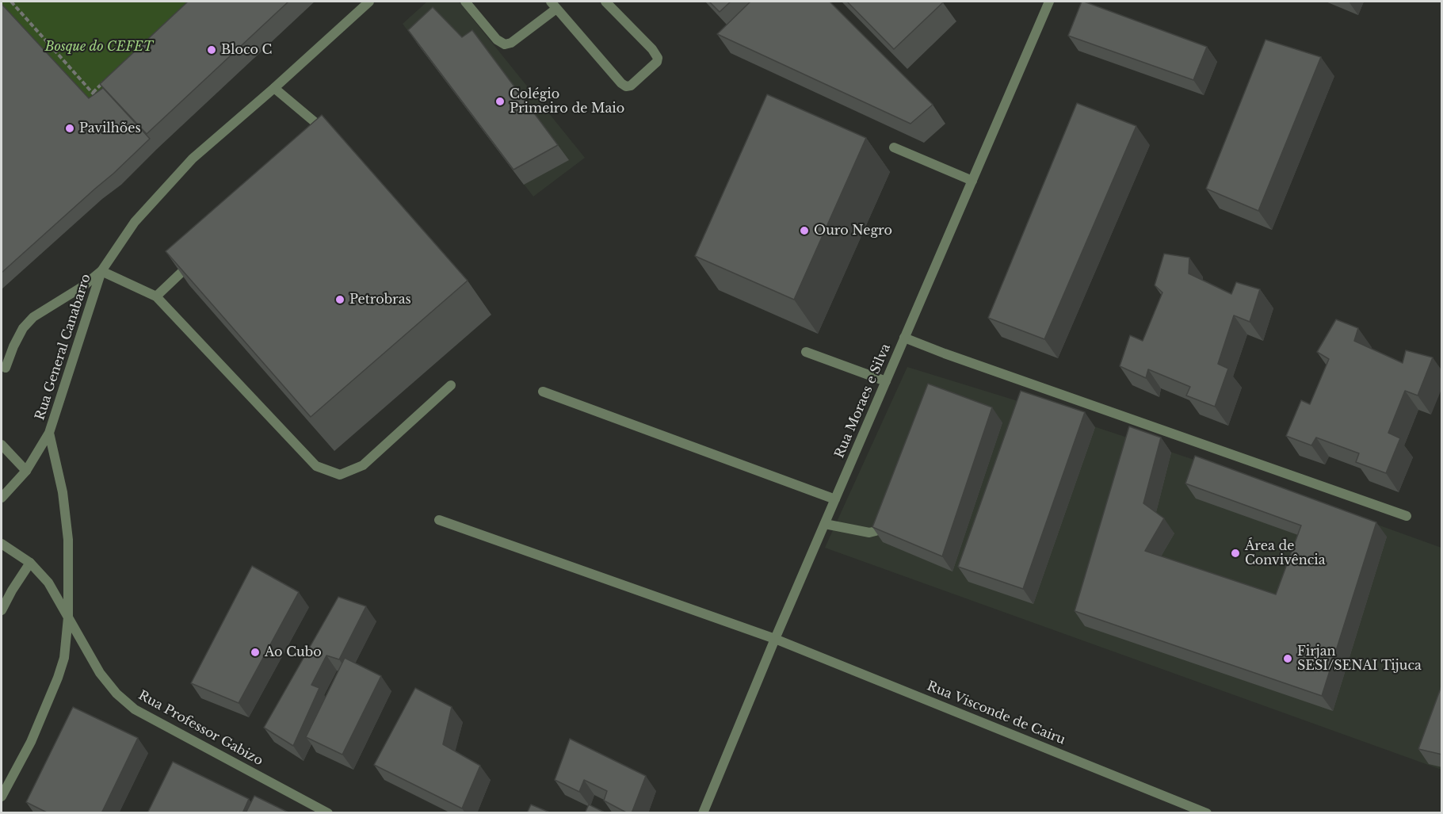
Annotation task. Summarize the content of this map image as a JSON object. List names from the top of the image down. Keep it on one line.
{"streets":{"street":["Rua General Canabarro","Rua Moraes e Silva","Rua Visconde de Cairu","Rua Professor Gabizo"]},"crossings":[["Rua General Canabarro","Rua Professor Gabizo"],["Rua Moraes e Silva","Rua Visconde de Cairu"]],"parks":["Bosque do CEFET"],"places":["Bloco C","Colégio Primeiro de Maio","Pavilhões","Ouro Negro","Petrobras","Área de Convivência","Ao Cubo","Firjan SESI/SENAI Tijuca"]}
